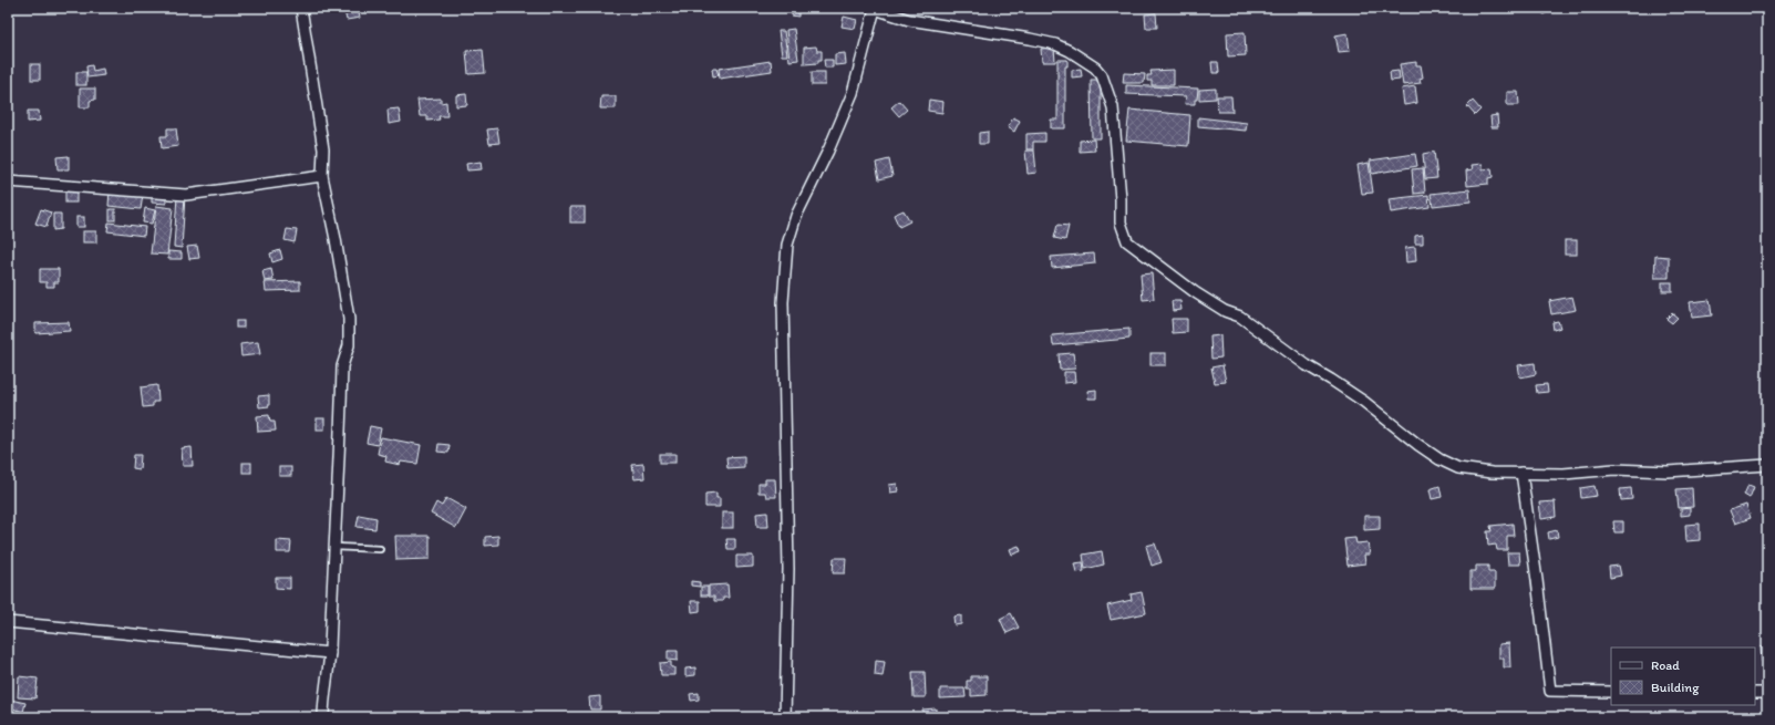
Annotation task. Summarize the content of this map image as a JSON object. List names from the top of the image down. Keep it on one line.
{"legend":["Road","Building"]}
